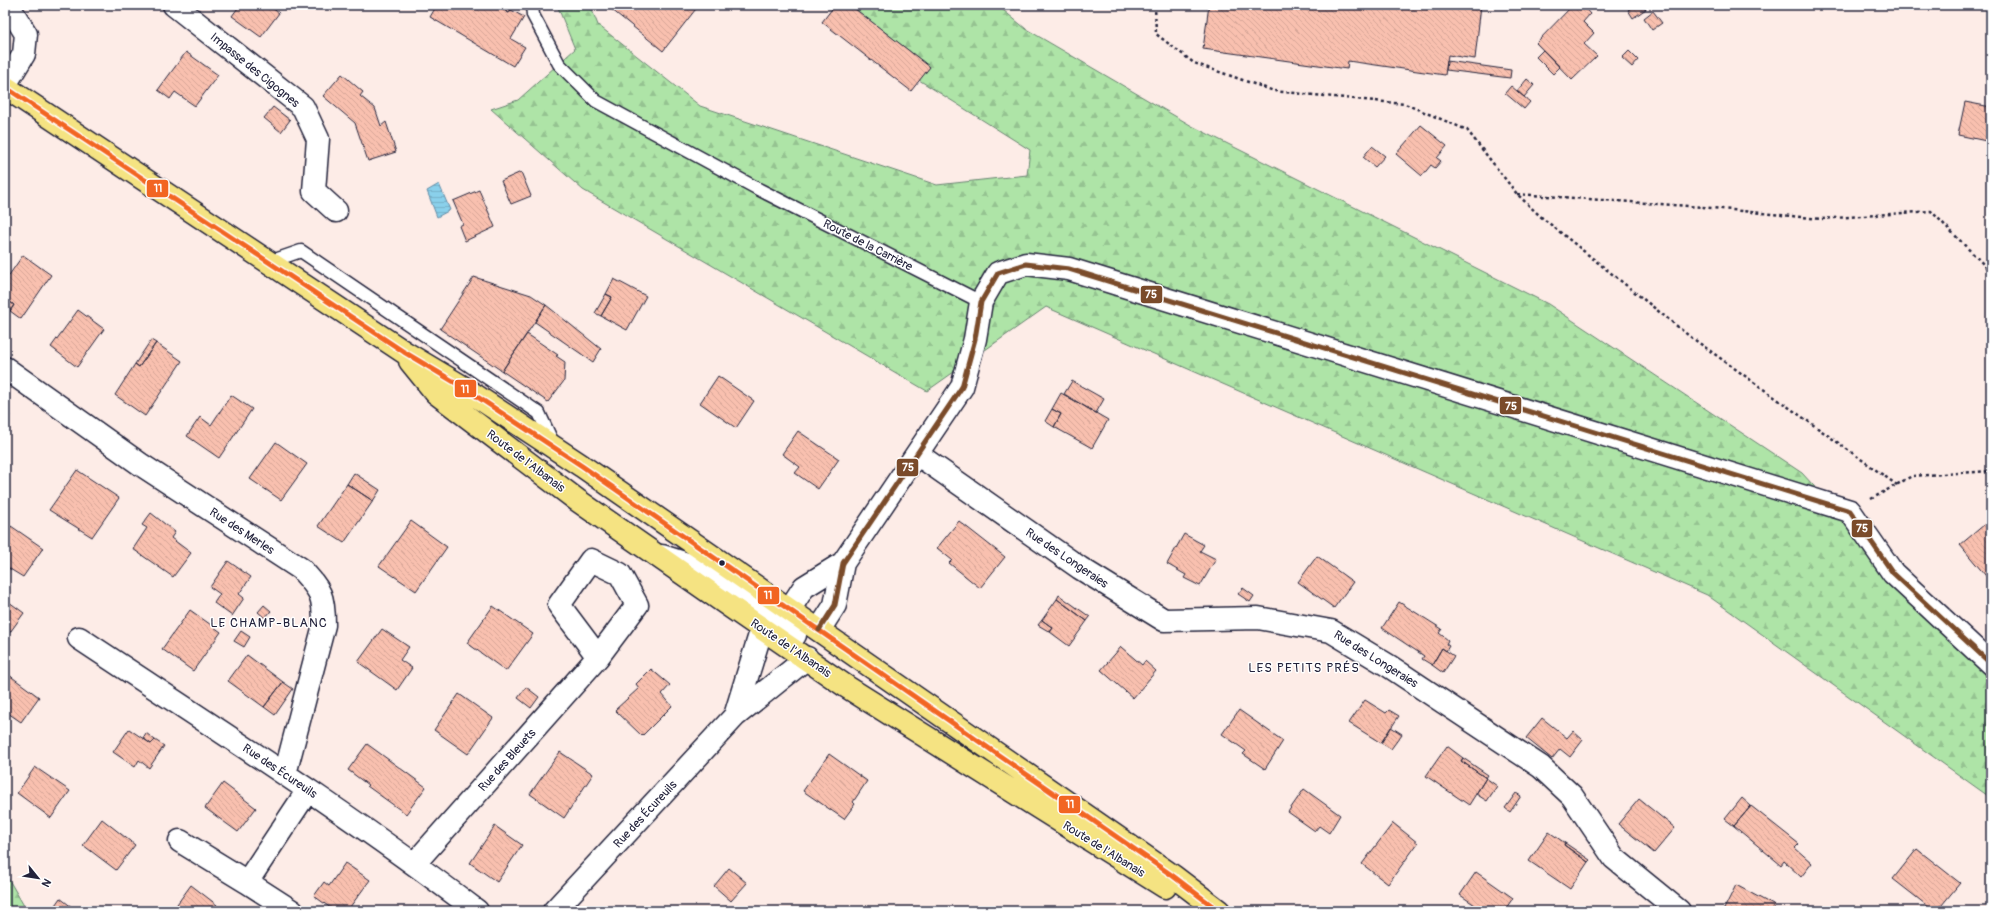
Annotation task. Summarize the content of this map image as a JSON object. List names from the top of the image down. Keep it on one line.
{"streets":{"main road":["Route de l'Albanais"],"street":["Impasse des Cigognes","Rue des Merles","Rue des Longeraies","Rue des Bleuets","Rue des Écureuils"],"lane":["Route de la Carrière"]},"crossings":[["Route de l'Albanais","Rue des Écureuils"],["Rue des Merles","Rue des Écureuils"],["Rue des Bleuets","Rue des Écureuils"]],"districts":["LE CHAMP-BLANC","LES PETITS PRÉS"],"lines":["transit line 11","transit line 75"],"north":"bottom right"}
